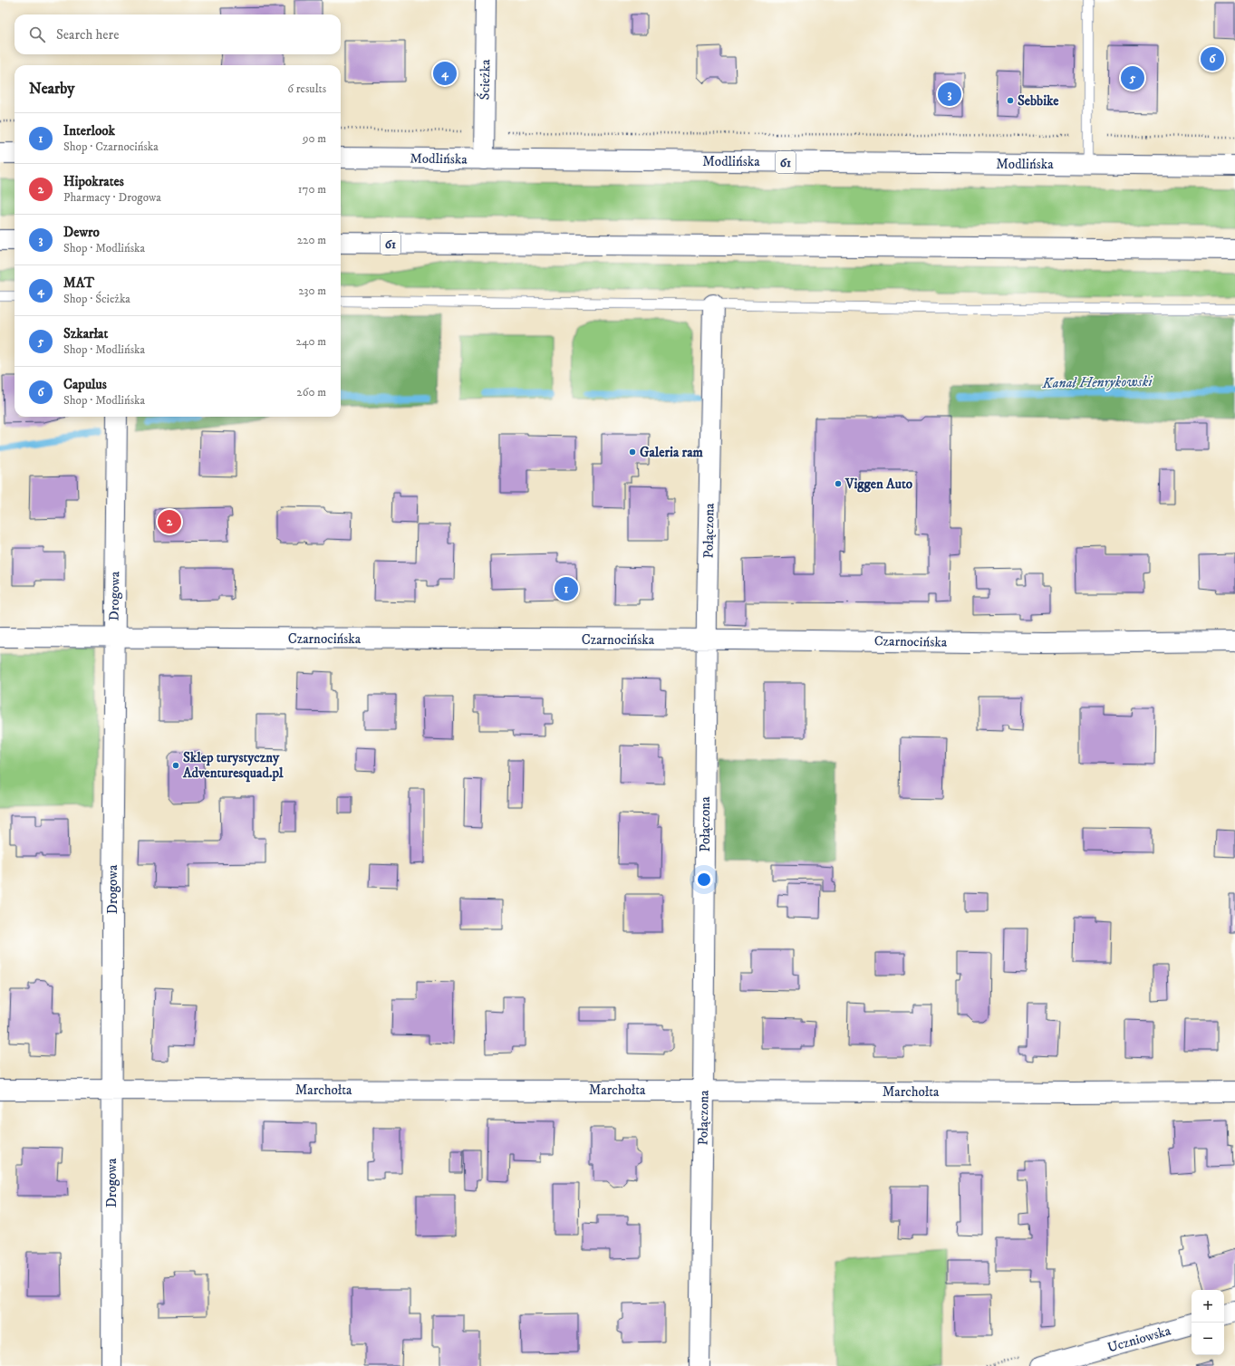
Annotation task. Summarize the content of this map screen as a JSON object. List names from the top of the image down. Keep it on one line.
{"streets":{"street":["Ścieżka","Modlińska","61","Połączona","Drogowa","Czarnocińska","Marchołta","Uczniowska"]},"crossings":[["Ścieżka","Modlińska"],["Połączona","Czarnocińska"],["Połączona","Marchołta"],["Drogowa","Czarnocińska"],["Drogowa","Marchołta"]],"water":["Kanał Henrykowski"],"places":["Sebbike","Galeria ram","Viggen Auto","Sklep turystyczny Adventuresquad.pl"],"page":{"search":"Search here","pins":["6","4","5","3","2","1"],"heading":["Nearby","6 results"],"list":[{"mark":"1","name":"Interlook","note":"Shop · Czarnocińska","value":"90 m"},{"mark":"2","name":"Hipokrates","note":"Pharmacy · Drogowa","value":"170 m"},{"mark":"3","name":"Dewro","note":"Shop · Modlińska","value":"220 m"},{"mark":"4","name":"MAT","note":"Shop · Ścieżka","value":"230 m"},{"mark":"5","name":"Szkarłat","note":"Shop · Modlińska","value":"240 m"},{"mark":"6","name":"Capulus","note":"Shop · Modlińska","value":"260 m"}],"map_buttons":["+","−"]}}
